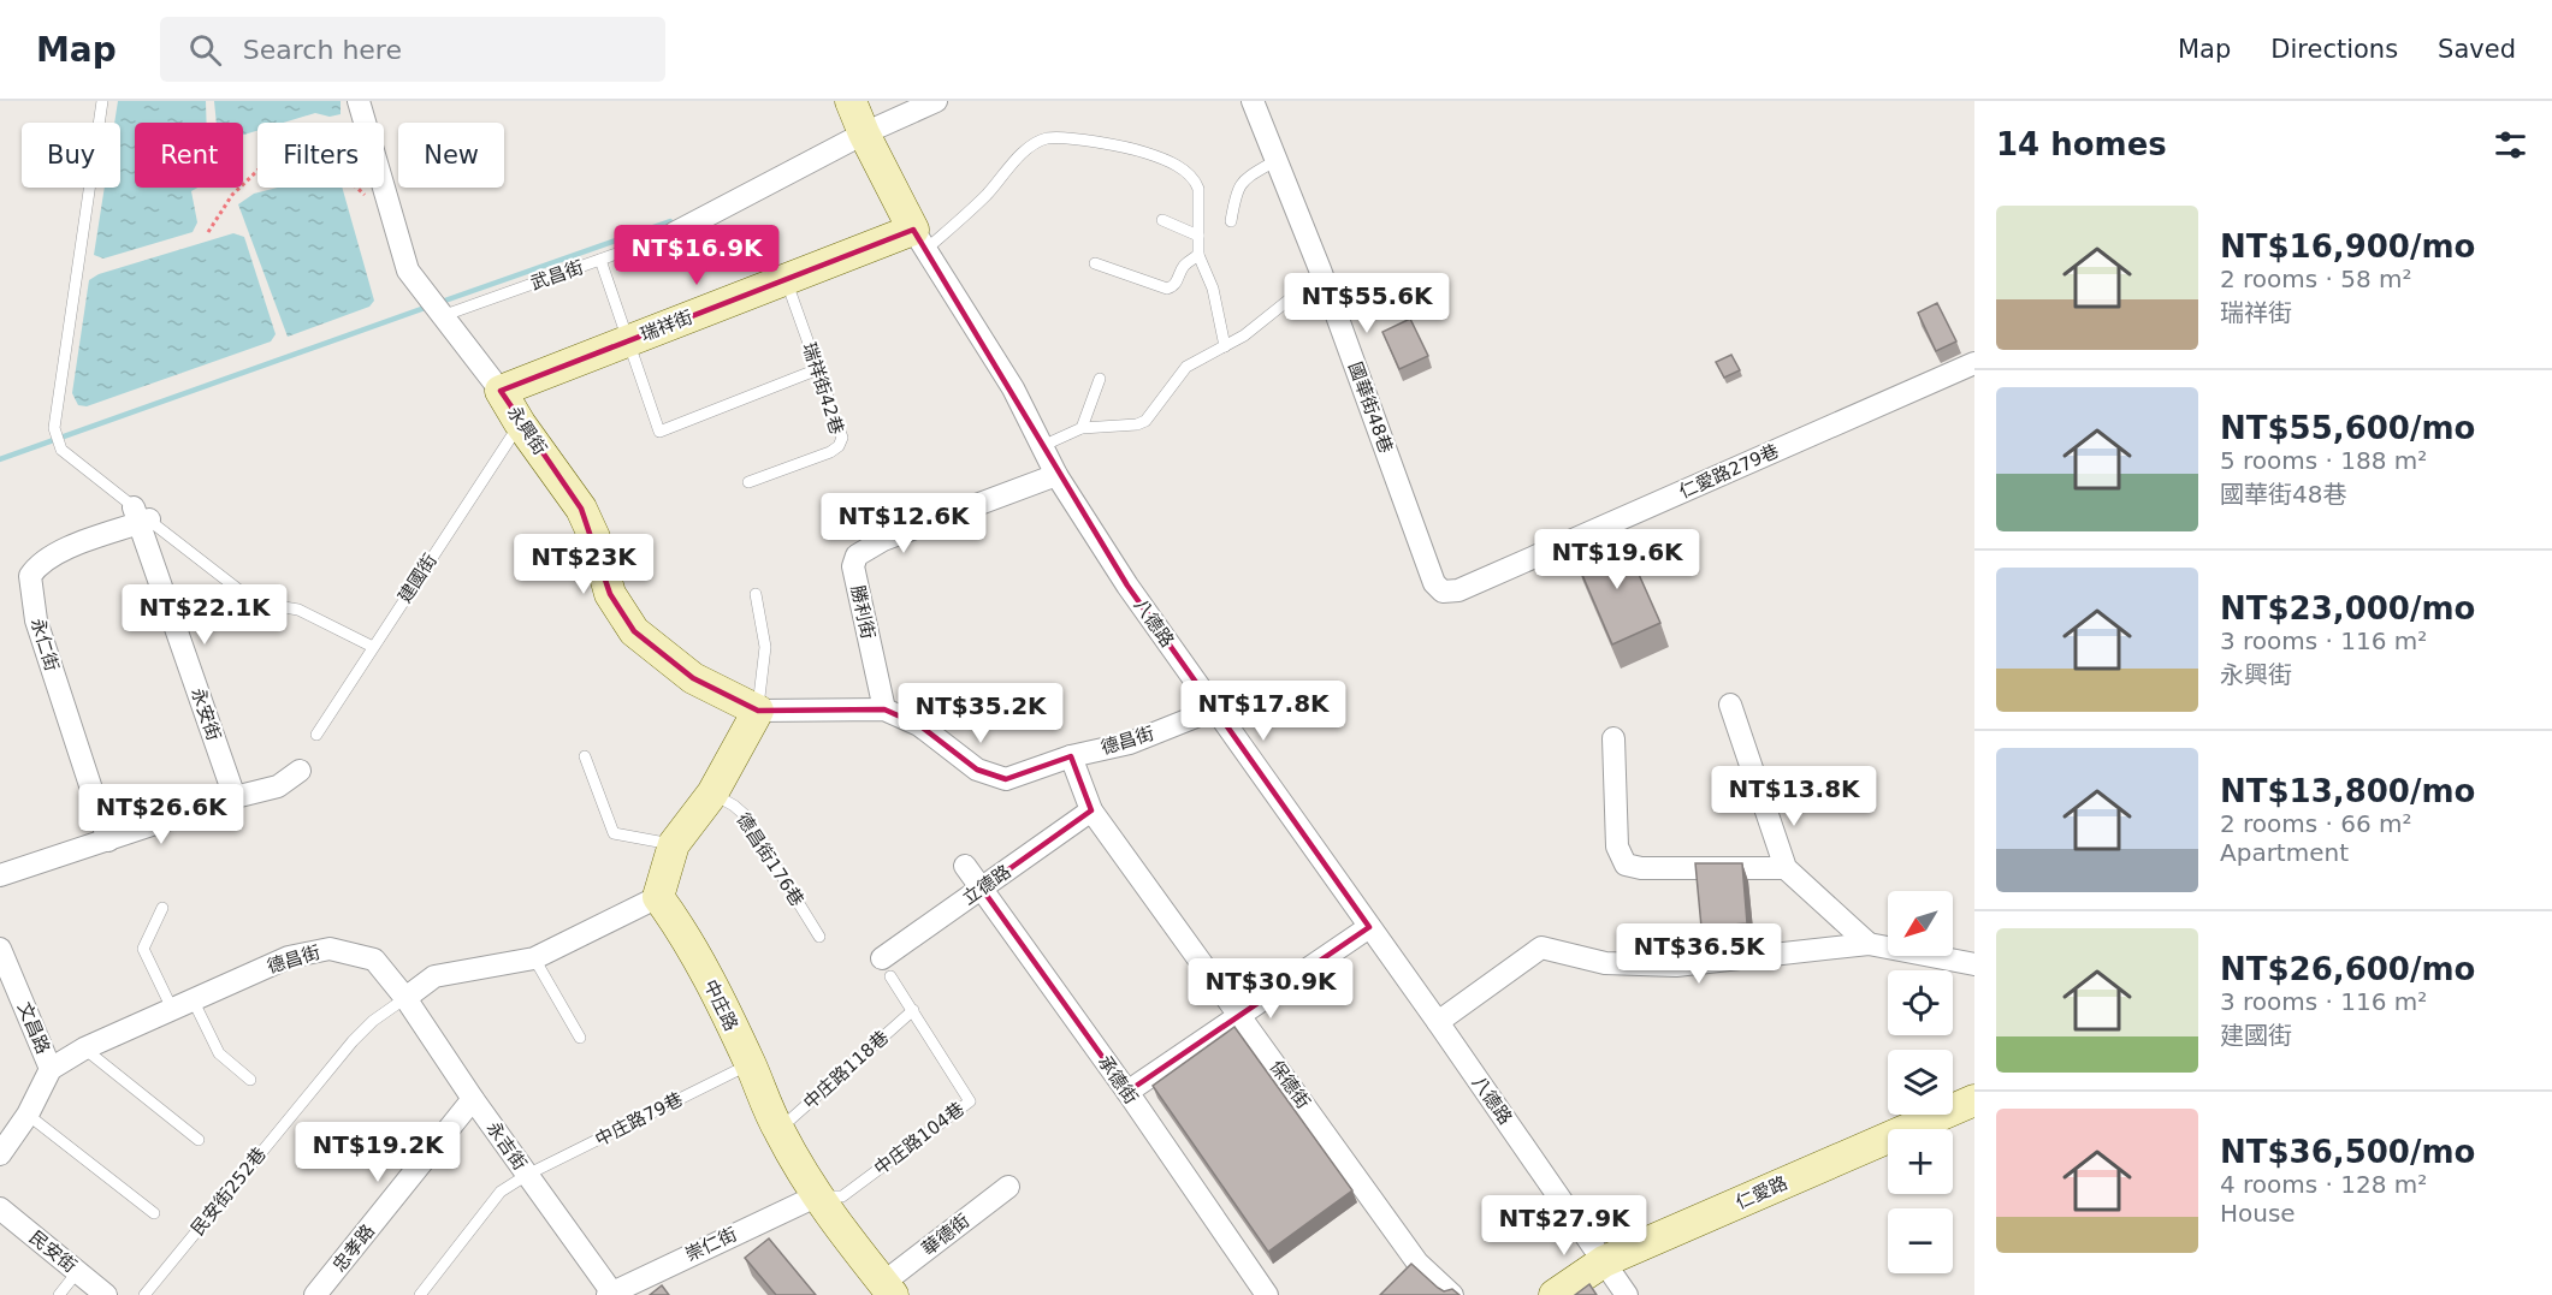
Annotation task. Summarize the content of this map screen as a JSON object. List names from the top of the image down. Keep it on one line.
{"streets":{"street":["武昌街","瑞祥街","國華街48巷","永興街","仁愛路279巷","勝利街","八德路","永仁街","永安街","德昌街","立德路","中庄路","文昌路","承德街","保德街","永吉街","仁愛路","華德街","崇仁街","忠孝路","民安街"],"lane":["瑞祥街42巷","建國街","德昌街176巷","中庄路118巷","中庄路79巷","中庄路104巷","民安街252巷"]},"crossings":[["武昌街","永興街"],["武昌街","八德路"],["瑞祥街","瑞祥街42巷"],["瑞祥街","永興街"],["瑞祥街","八德路"],["國華街48巷","仁愛路279巷"],["永興街","建國街"],["永興街","德昌街"],["勝利街","八德路"],["勝利街","德昌街"],["八德路","德昌街"],["八德路","仁愛路"],["永仁街","永安街"],["德昌街","文昌路"],["德昌街","保德街"],["德昌街","永吉街"],["德昌街","民安街252巷"],["立德路","承德街"],["立德路","保德街"],["立德路","中庄路104巷"],["中庄路","中庄路118巷"],["中庄路","中庄路79巷"],["中庄路","中庄路104巷"],["中庄路","華德街"],["中庄路","崇仁街"],["中庄路118巷","中庄路104巷"],["中庄路79巷","永吉街"],["中庄路104巷","崇仁街"],["永吉街","民安街252巷"],["永吉街","崇仁街"],["永吉街","忠孝路"]],"north":"bottom left","page":{"header":"Map","search":"Search here","nav":["Map","Directions","Saved"],"heading":"14 homes","chip":["Buy","Rent","Filters","New"],"list":[{"name":"NT$16,900/mo","note":"2 rooms · 58 m² · 瑞祥街"},{"name":"NT$55,600/mo","note":"5 rooms · 188 m² · 國華街48巷"},{"name":"NT$23,000/mo","note":"3 rooms · 116 m² · 永興街"},{"name":"NT$13,800/mo","note":"2 rooms · 66 m² · Apartment"},{"name":"NT$26,600/mo","note":"3 rooms · 116 m² · 建國街"},{"name":"NT$36,500/mo","note":"4 rooms · 128 m² · House"}],"price":["NT$16.9K","NT$55.6K","NT$12.6K","NT$19.6K","NT$23K","NT$22.1K","NT$17.8K","NT$35.2K","NT$13.8K","NT$26.6K","NT$36.5K","NT$30.9K","NT$19.2K","NT$27.9K"],"map_buttons":["+","−"]}}
